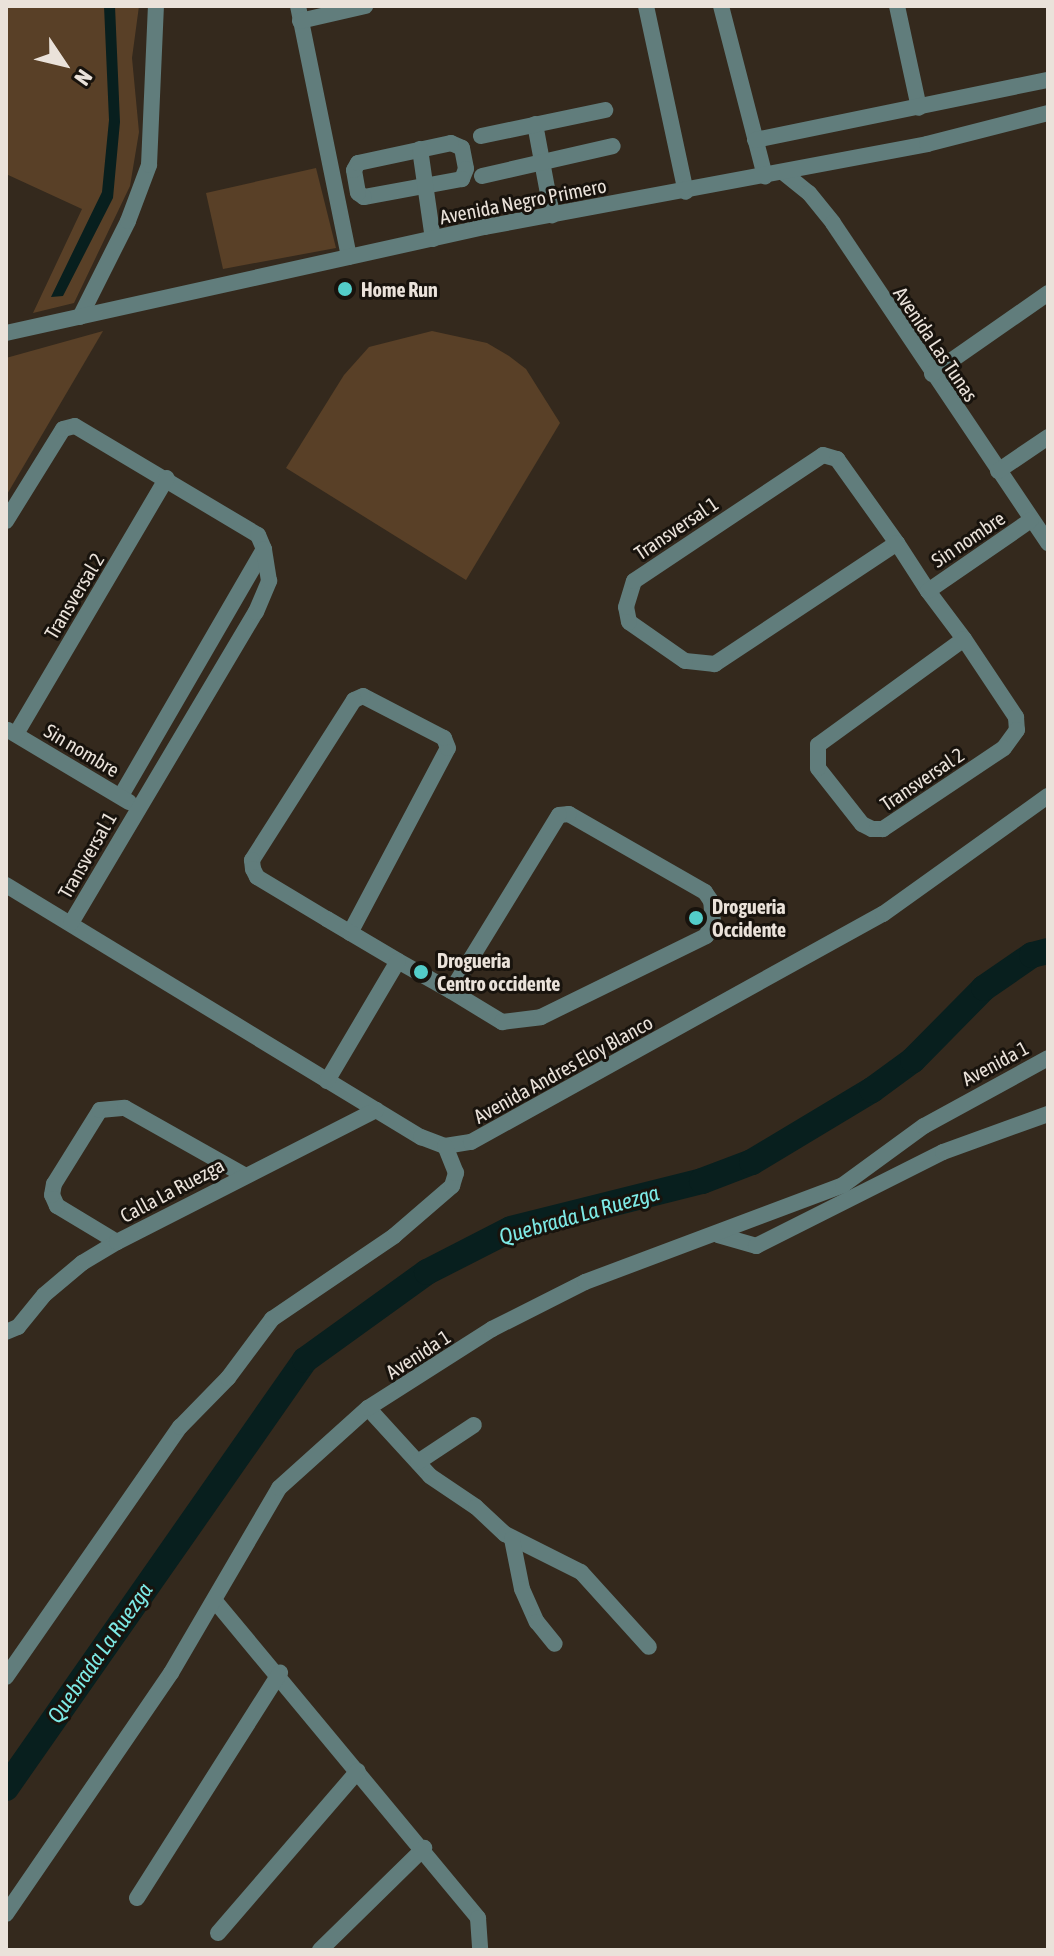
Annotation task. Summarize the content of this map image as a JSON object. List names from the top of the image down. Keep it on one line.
{"streets":{"street":["Avenida Negro Primero","Avenida Las Tunas","Transversal 1","Sin nombre","Transversal 2","Avenida 1","Avenida Andres Eloy Blanco","Calla La Ruezga"]},"crossings":[["Avenida Negro Primero","Avenida Las Tunas"],["Avenida Las Tunas","Sin nombre"],["Transversal 1","Sin nombre"],["Transversal 1","Transversal 2"],["Sin nombre","Transversal 2"]],"water":["Quebrada La Ruezga"],"places":["Home Run","Drogueria Occidente","Drogueria Centro occidente"],"north":"bottom right"}
